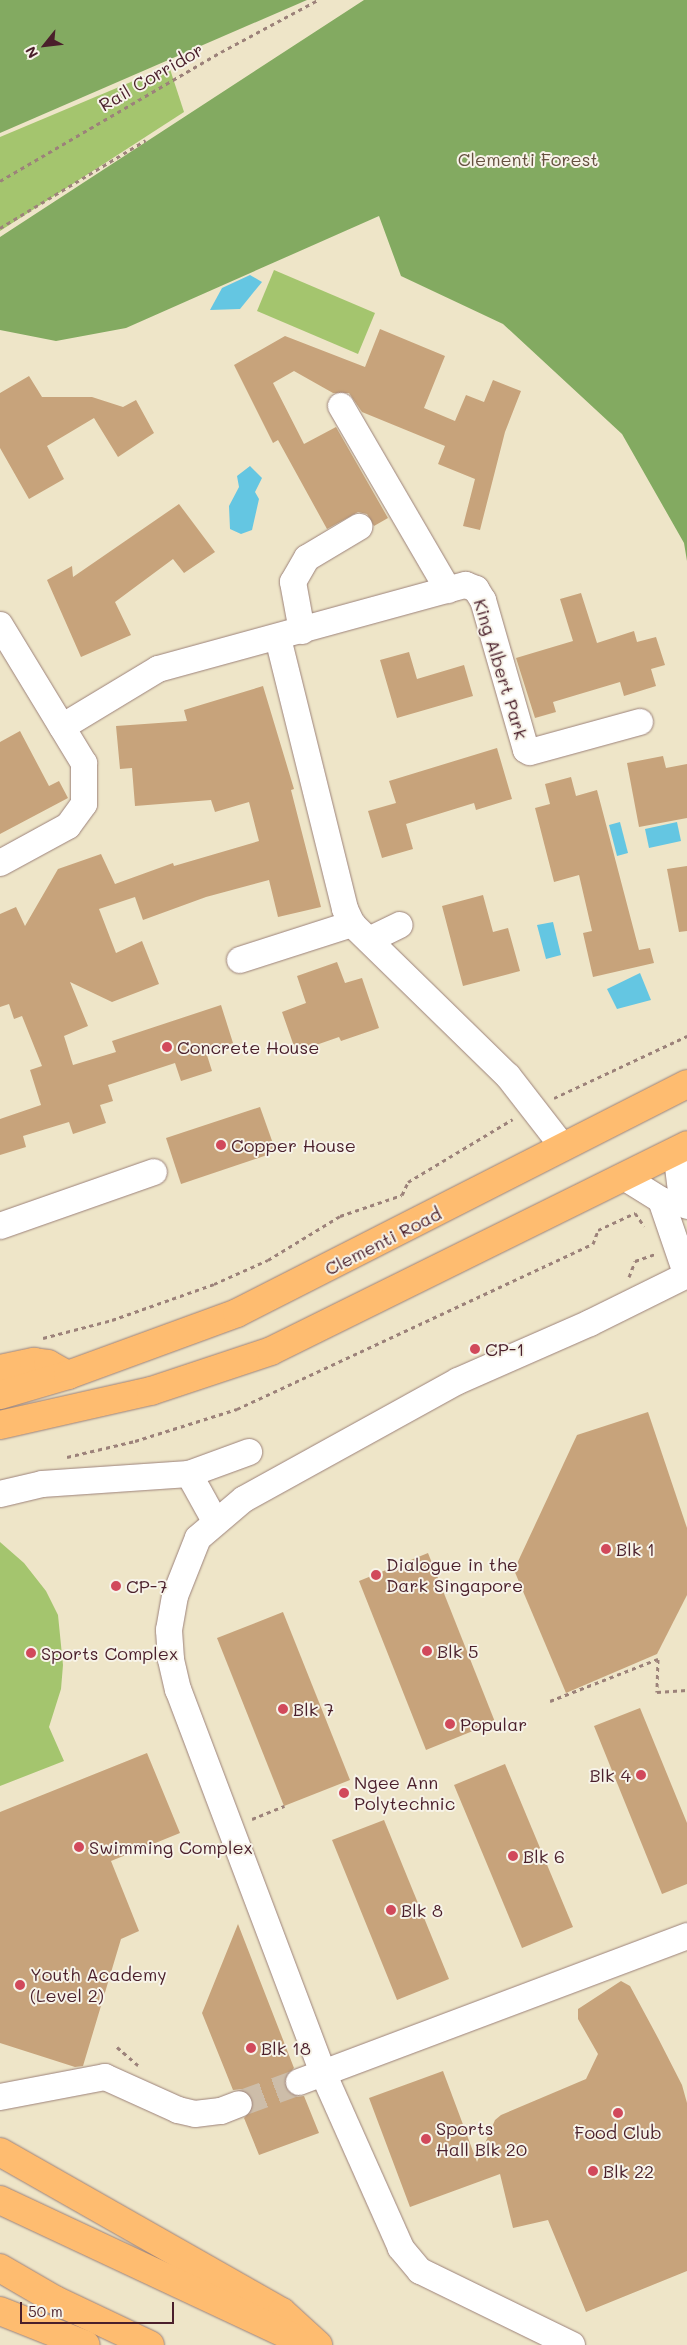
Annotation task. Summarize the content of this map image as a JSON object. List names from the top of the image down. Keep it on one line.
{"streets":{"main road":["Clementi Road"],"street":["King Albert Park"],"path":["Rail Corridor"]},"parks":["Clementi Forest"],"places":["Concrete House","Copper House","CP-1","Blk 1","Dialogue in the Dark Singapore","CP-7","Blk 5","Sports Complex","Blk 7","Popular","Blk 4","Ngee Ann Polytechnic","Swimming Complex","Blk 6","Blk 8","Youth Academy (Level 2)","Blk 18","Food Club","Sports Hall Blk 20","Blk 22"],"scale_bar":"50 m","north":"bottom left"}
